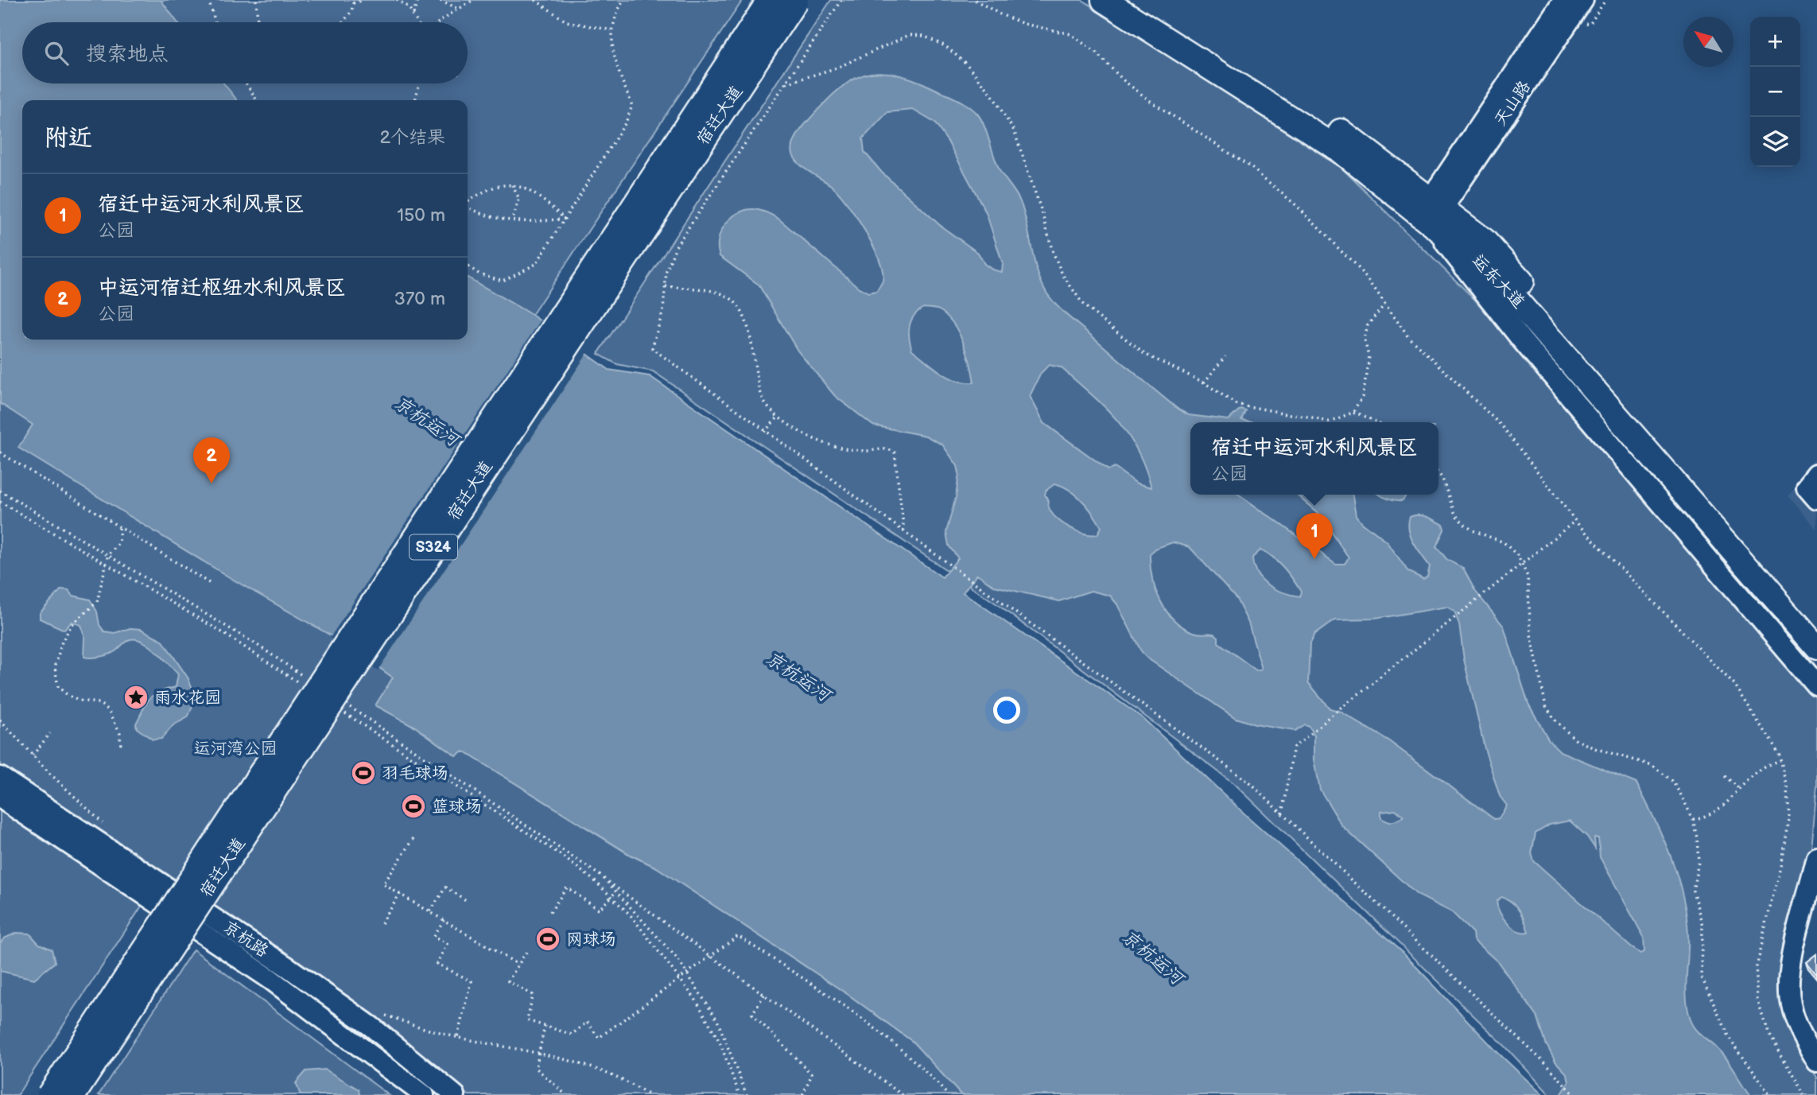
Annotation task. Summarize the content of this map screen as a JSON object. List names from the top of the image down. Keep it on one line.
{"streets":{"main road":["宿迁大道","运东大道","S324"],"street":["天山路","京杭路"]},"crossings":[["天山路","运东大道"]],"water":["京杭运河"],"parks":["运河湾公园"],"places":{"place":["雨水花园"],"sports":["羽毛球场","篮球场","网球场"]},"north":"top left","page":{"map_buttons":["+","−"],"search":"搜索地点","heading":["附近","2个结果"],"list":[{"mark":"1","name":"宿迁中运河水利风景区","note":"公园","value":"150 m"},{"mark":"2","name":"中运河宿迁枢纽水利风景区","note":"公园","value":"370 m"}],"popup":["宿迁中运河水利风景区","公园"],"pins":["2","1"]}}
